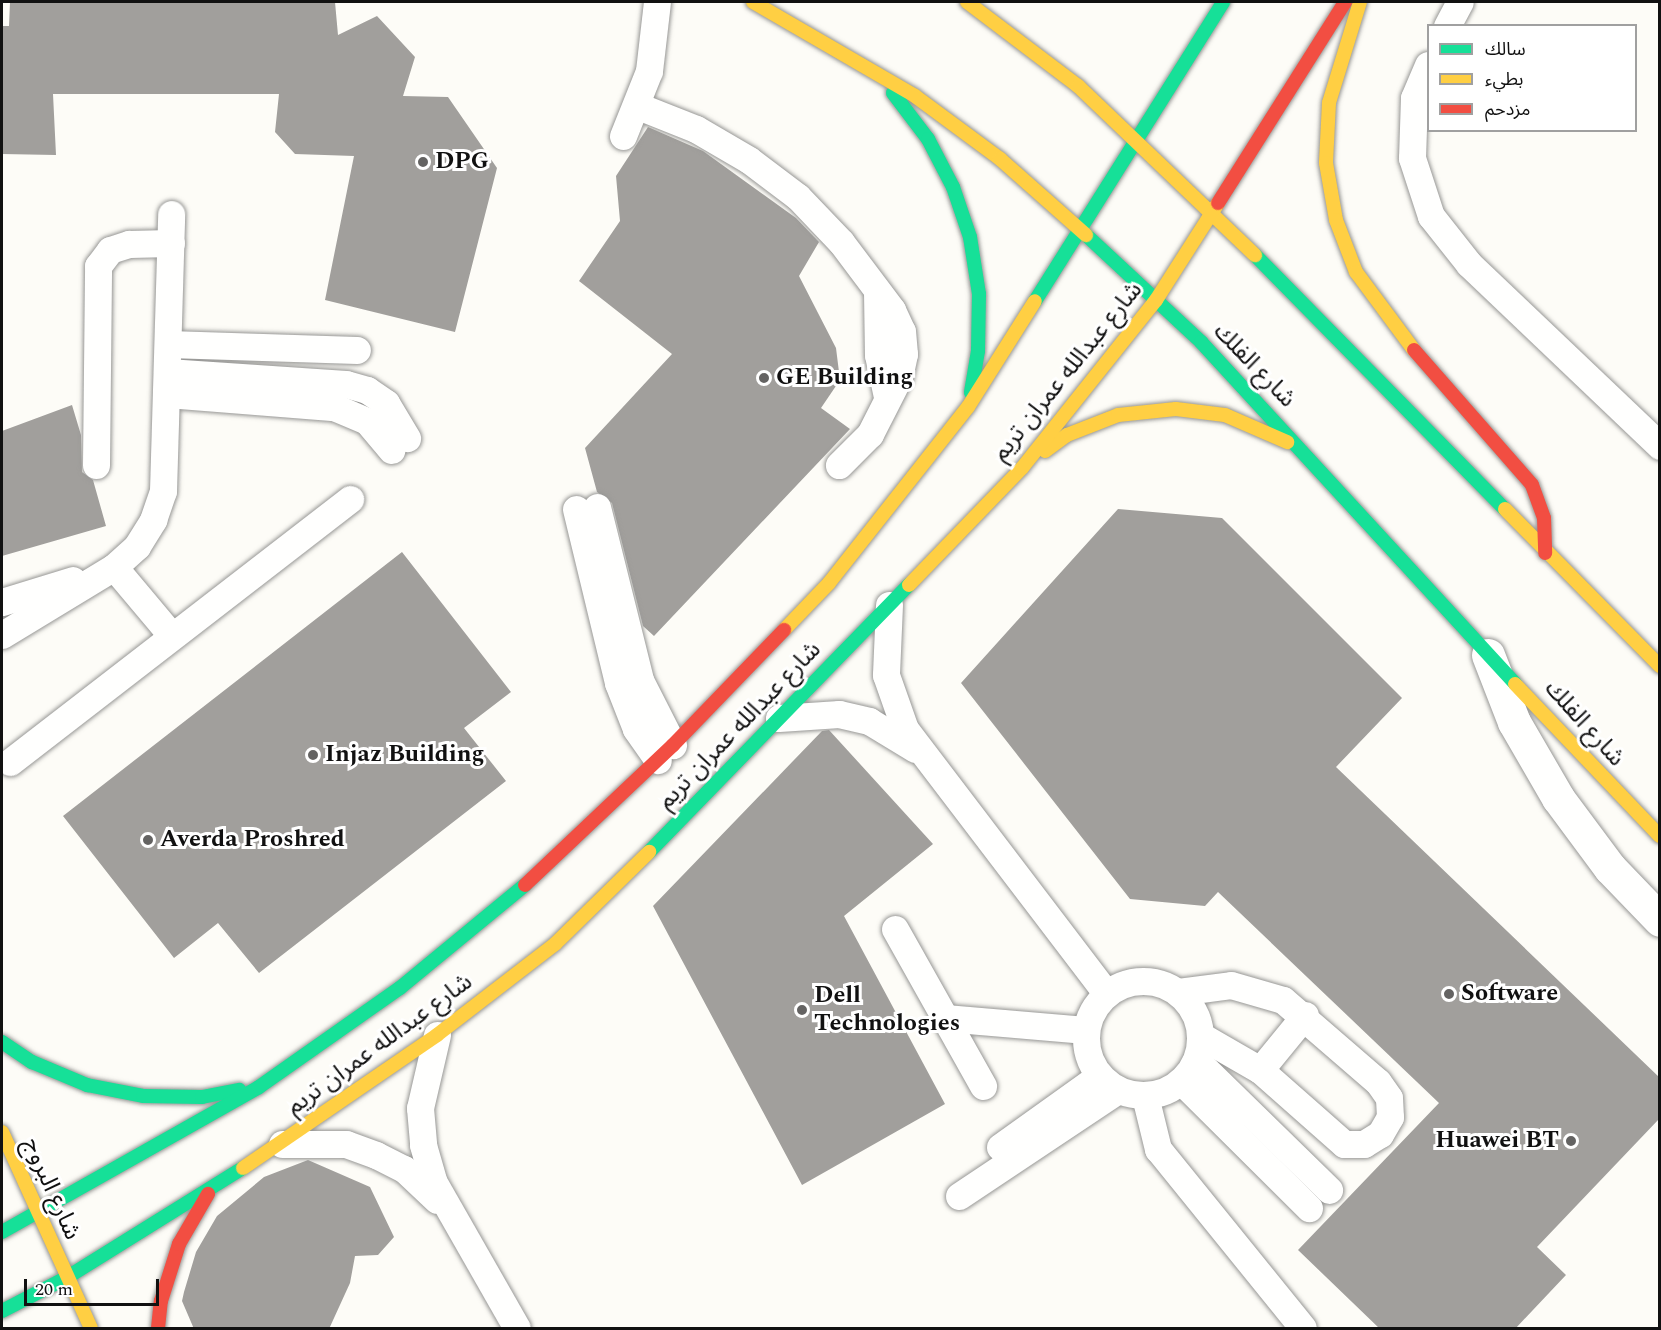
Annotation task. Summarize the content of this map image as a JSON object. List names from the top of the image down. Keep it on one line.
{"streets":{"main road":["شارع الفلك","شارع عبدالله عمران تريم","شارع البروج"]},"crossings":[["شارع الفلك","شارع عبدالله عمران تريم"],["شارع عبدالله عمران تريم","شارع البروج"]],"places":["DPG","GE Building","Injaz Building","Averda Proshred","Software","Dell Technologies","Huawei BT"],"legend":["سالك","بطيء","مزدحم"],"scale_bar":"20 m"}
